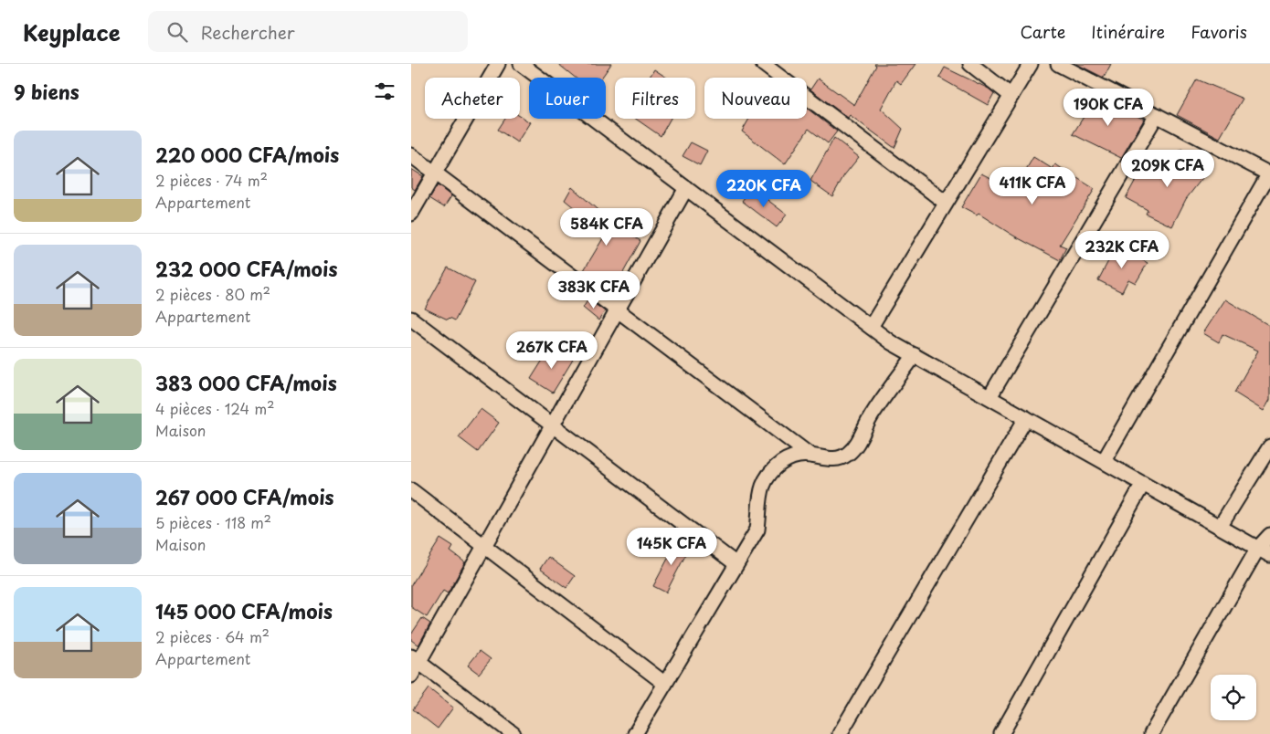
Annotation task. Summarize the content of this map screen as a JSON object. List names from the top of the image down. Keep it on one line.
{"page":{"header":"Keyplace","search":"Rechercher","nav":["Carte","Itinéraire","Favoris"],"heading":"9 biens","chip":["Acheter","Louer","Filtres","Nouveau"],"price":["190K CFA","209K CFA","411K CFA","220K CFA","584K CFA","232K CFA","383K CFA","267K CFA","145K CFA"],"list":[{"name":"220 000 CFA/mois","note":"2 pièces · 74 m² · Appartement"},{"name":"232 000 CFA/mois","note":"2 pièces · 80 m² · Appartement"},{"name":"383 000 CFA/mois","note":"4 pièces · 124 m² · Maison"},{"name":"267 000 CFA/mois","note":"5 pièces · 118 m² · Maison"},{"name":"145 000 CFA/mois","note":"2 pièces · 64 m² · Appartement"}]}}
